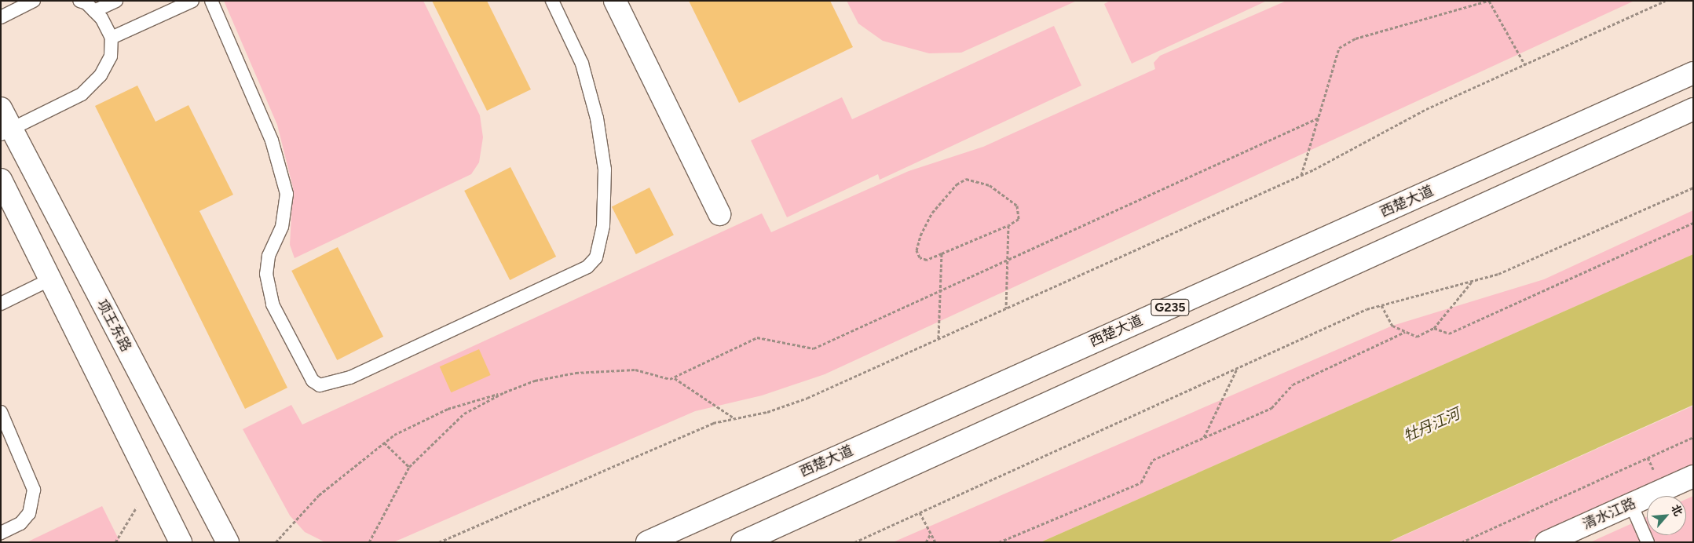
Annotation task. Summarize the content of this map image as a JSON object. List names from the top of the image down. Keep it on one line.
{"streets":{"main road":["西楚大道","G235","项王东路","清水江路"]},"water":["牡丹江河"],"north":"top right"}
